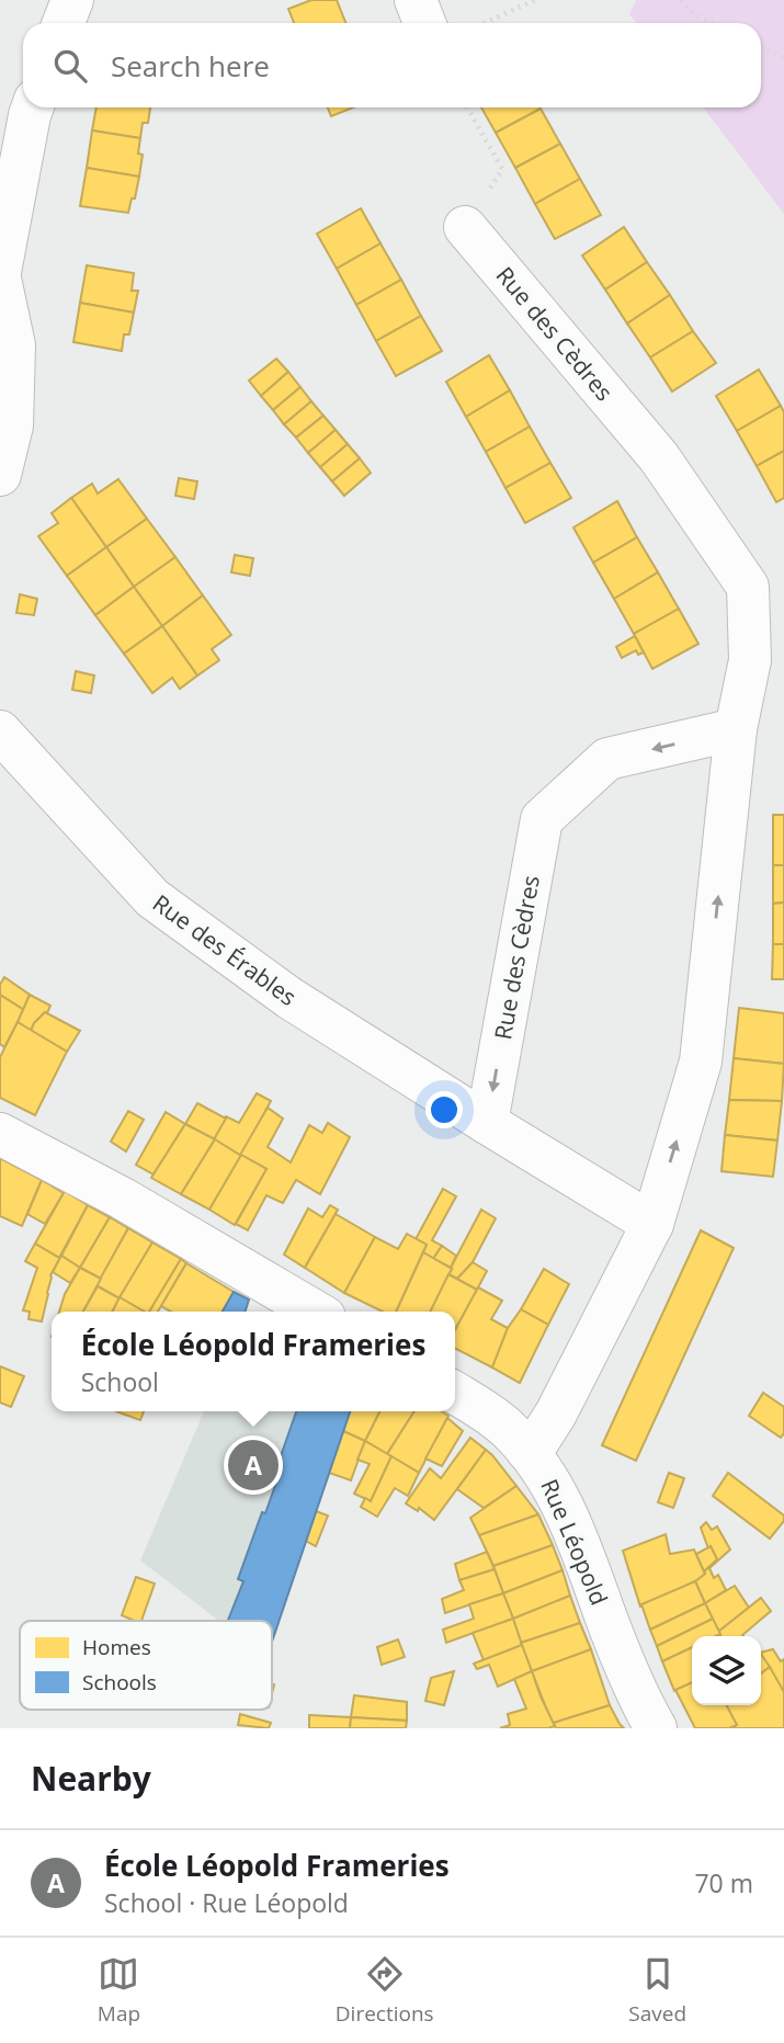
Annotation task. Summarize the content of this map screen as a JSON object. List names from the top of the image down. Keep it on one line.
{"streets":{"street":["Rue des Cèdres","Rue des Érables","Rue Léopold"]},"crossings":[["Rue des Cèdres","Rue des Érables"],["Rue des Cèdres","Rue Léopold"]],"legend":["Homes","Schools"],"page":{"search":"Search here","popup":["École Léopold Frameries","School"],"pins":"A","heading":"Nearby","list":[{"mark":"A","name":"École Léopold Frameries","note":"School · Rue Léopold","value":"70 m"}],"nav":["Map","Directions","Saved"]}}
